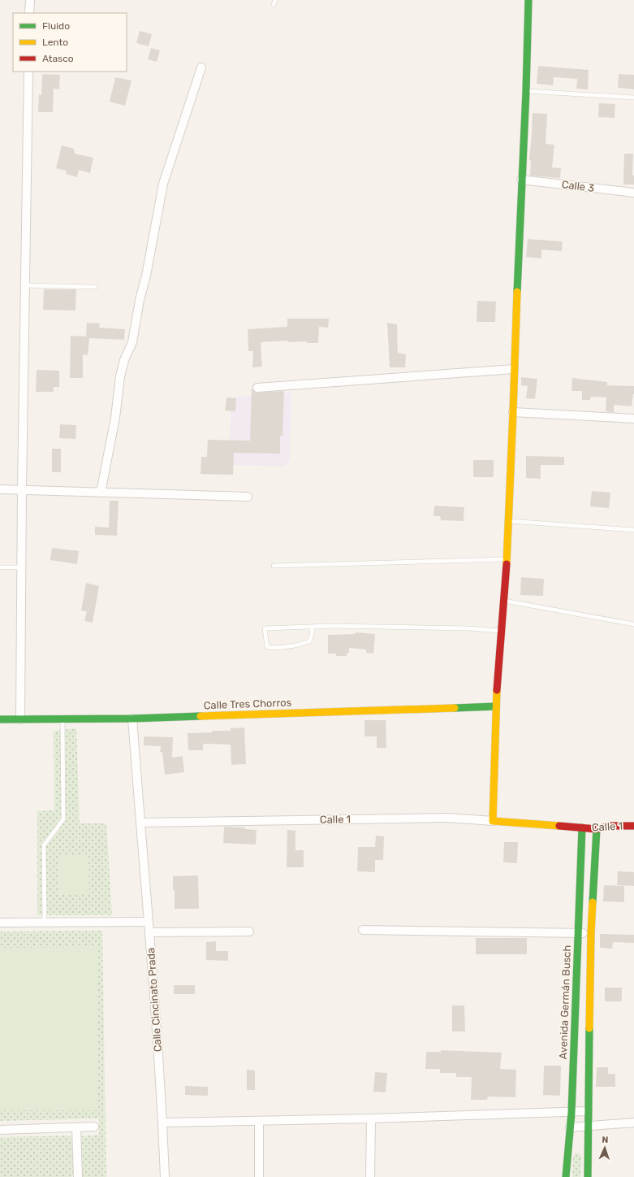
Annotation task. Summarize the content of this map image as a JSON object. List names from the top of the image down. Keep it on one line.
{"streets":{"main road":["Calle Tres Chorros","Calle 1","Avenida Germán Busch"],"street":["Calle 3","Calle Cincinato Prada"]},"crossings":[["Calle 1","Calle Cincinato Prada"],["Calle 1","Avenida Germán Busch"]],"legend":["Fluido","Lento","Atasco"],"north":"top"}
